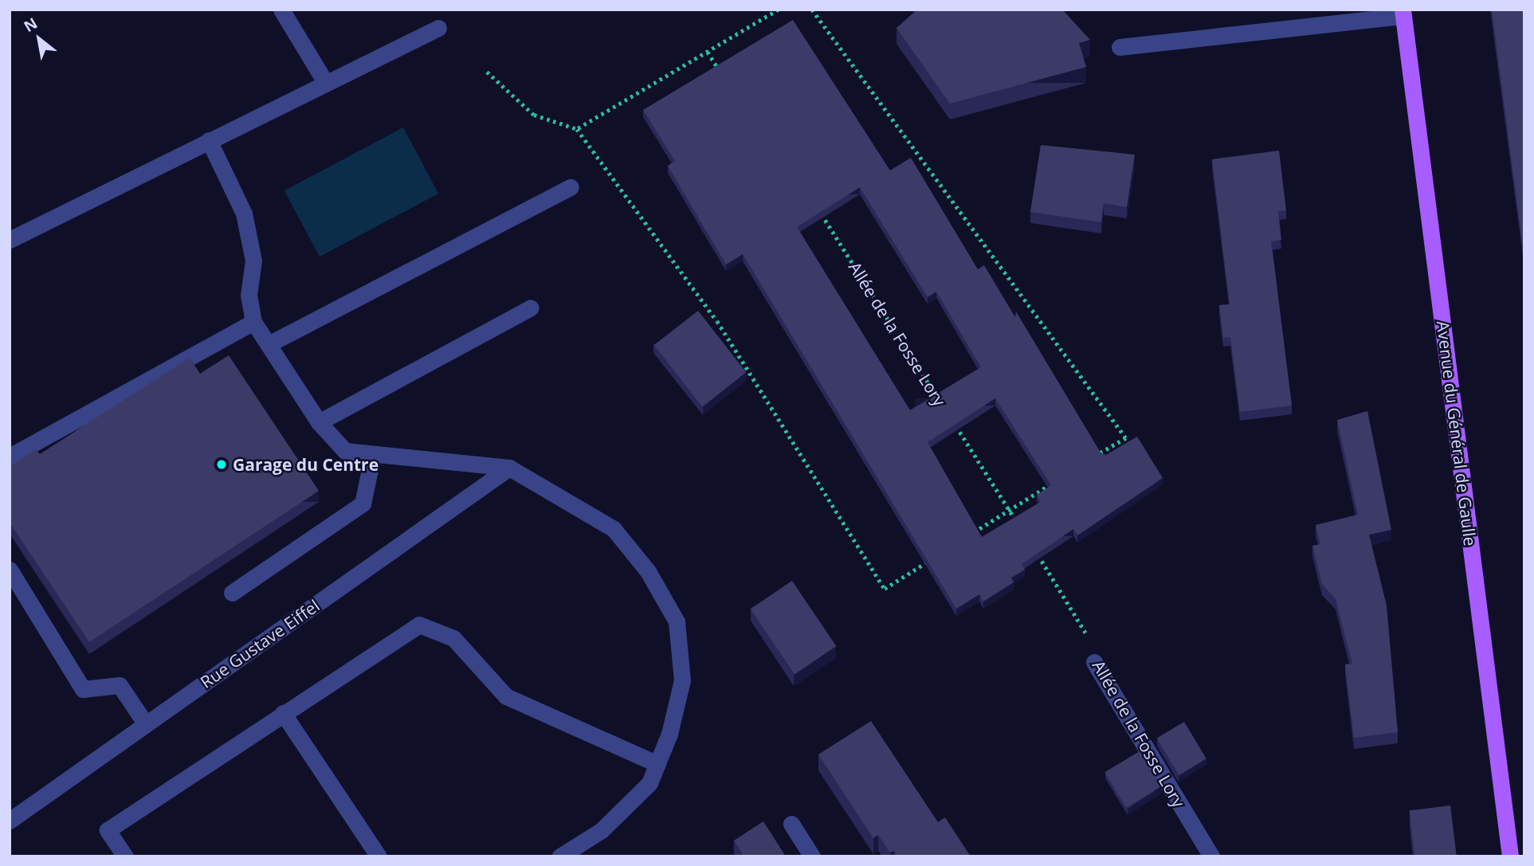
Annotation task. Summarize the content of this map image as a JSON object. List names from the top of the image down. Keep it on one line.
{"streets":{"main road":["Avenue du Général de Gaulle"],"street":["Allée de la Fosse Lory","Rue Gustave Eiffel"]},"places":["Garage du Centre"],"north":"top left"}
